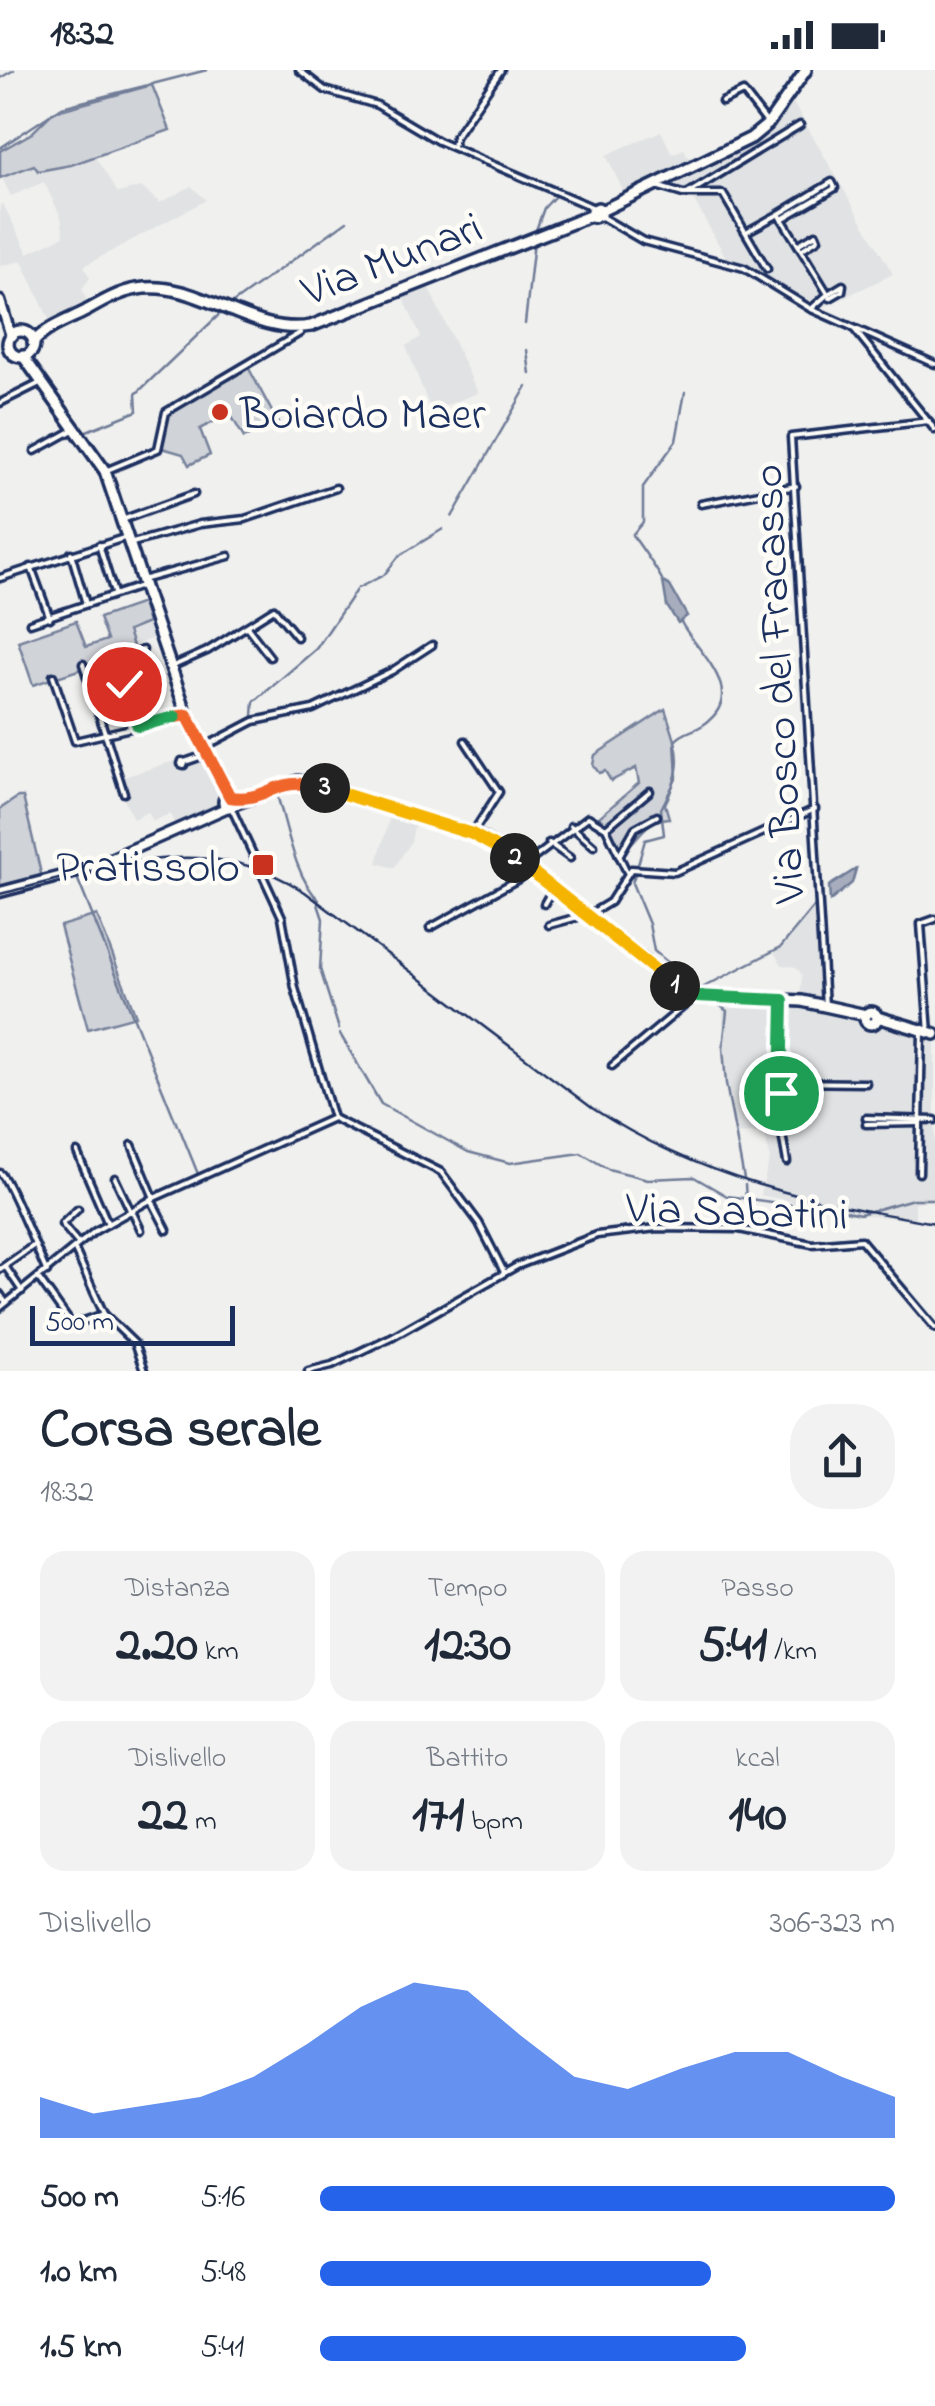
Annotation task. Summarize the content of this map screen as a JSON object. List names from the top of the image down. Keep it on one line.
{"streets":{"main road":["Via Munari"],"street":["Via Bosco del Fracasso","Via Sabatini"]},"places":{"other":["Boiardo Maer"],"transit":["Pratissolo"]},"scale_bar":"500 m","page":{"status":"18:32","pins":["3","2","1"],"scale":"500 m","heading":["Corsa serale","18:32"],"stats":[["Distanza","2.20 km"],["Tempo","12:30"],["Passo","5:41 /km"],["Dislivello","22 m"],["Battito","171 bpm"],["kcal","140"]],"chart":["Dislivello","306–323 m"],"list":[{"name":"500 m","note":"5:16"},{"name":"1.0 km","note":"5:48"},{"name":"1.5 km","note":"5:41"}]}}
